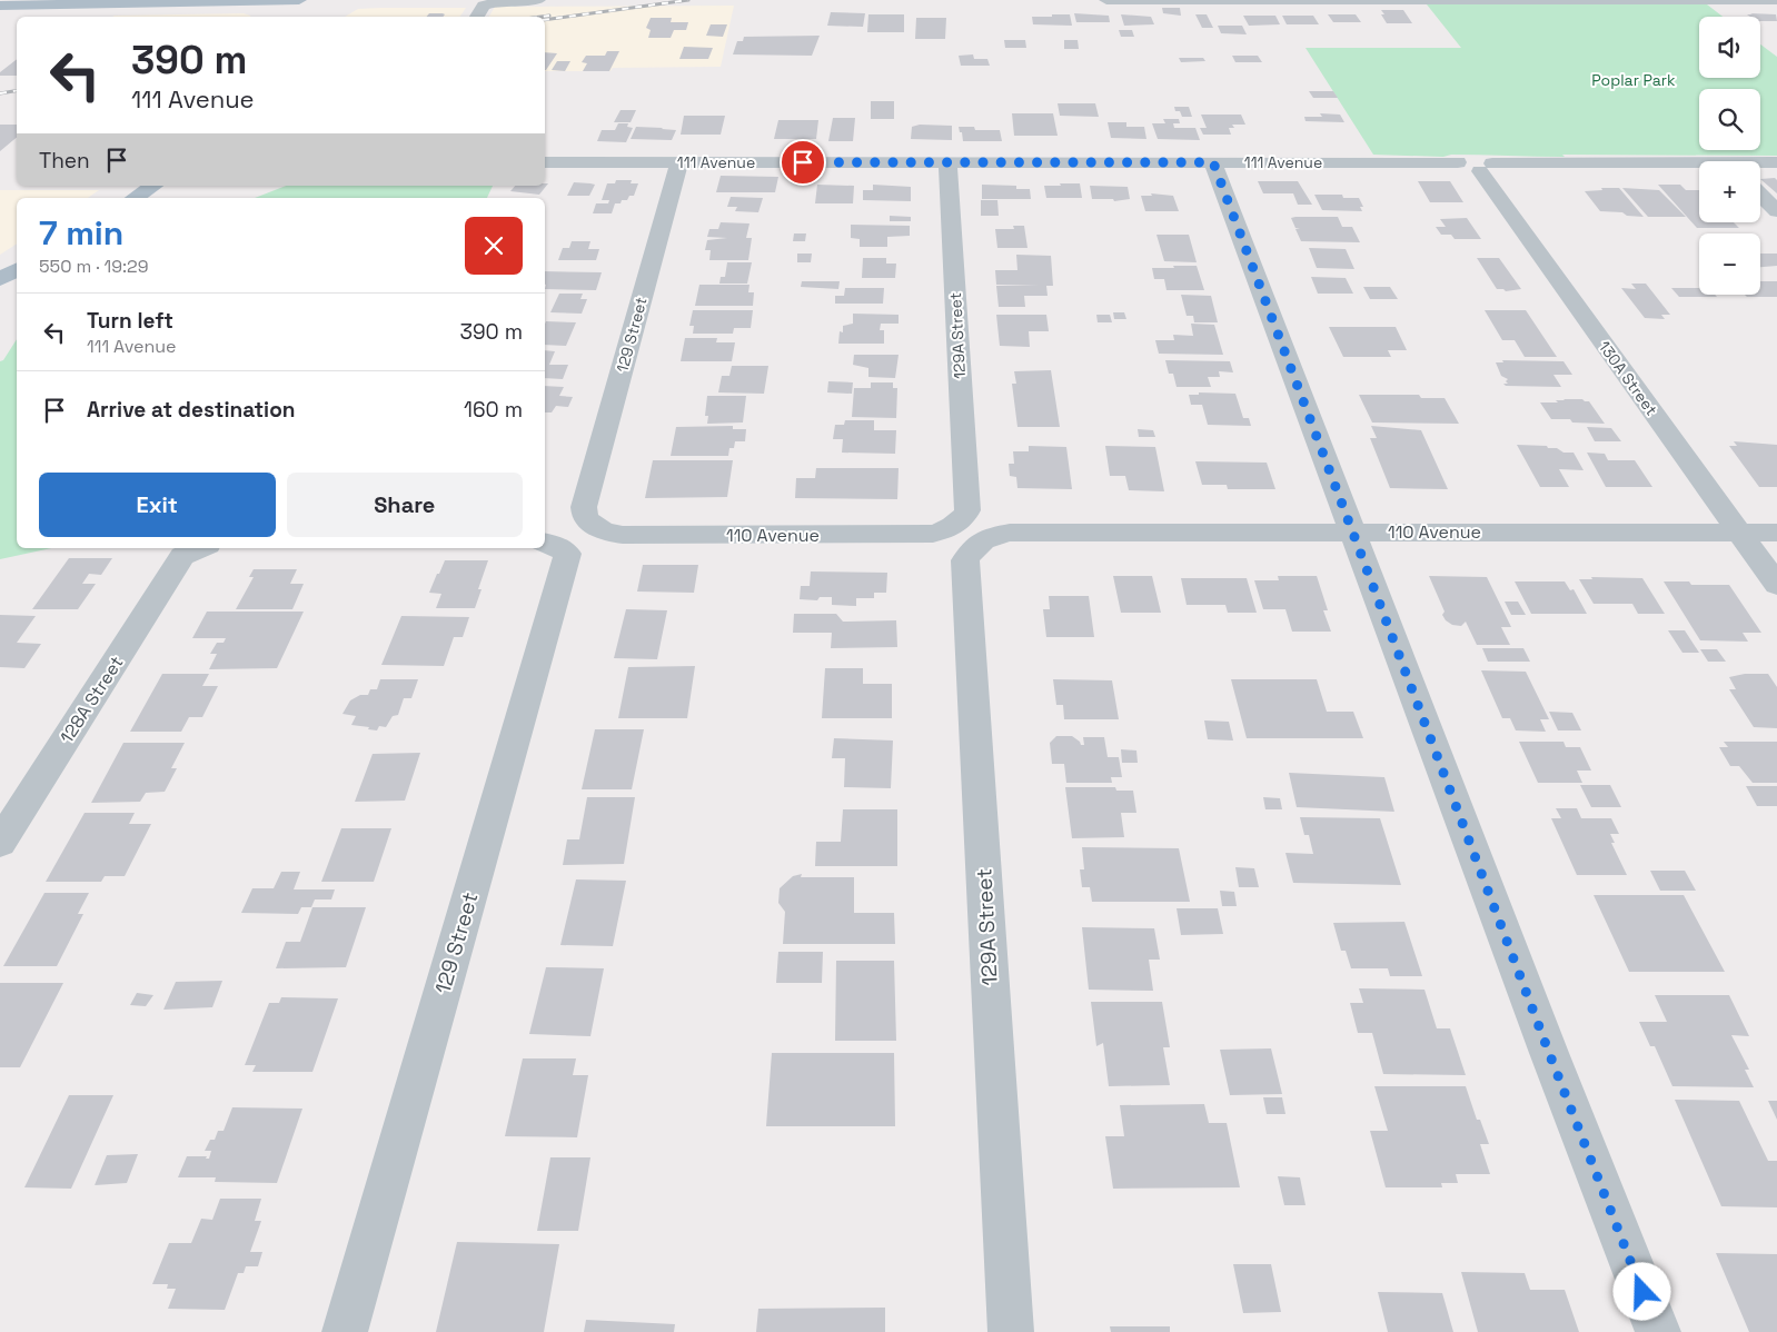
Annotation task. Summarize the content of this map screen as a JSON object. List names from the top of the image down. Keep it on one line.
{"streets":{"street":["111 Avenue","129 Street","129A Street","130A Street","110 Avenue","128A Street"]},"crossings":[["111 Avenue","129 Street"],["111 Avenue","129A Street"],["111 Avenue","130A Street"],["129 Street","110 Avenue"],["129A Street","110 Avenue"],["130A Street","110 Avenue"]],"parks":["Poplar Park"],"page":{"map_buttons":["+","−"],"turn":["390 m","111 Avenue"],"then":"Then","heading":["7 min","550 m · 19:29"],"list":[{"name":"Turn left","note":"111 Avenue","value":"390 m"},{"name":"Arrive at destination","value":"160 m"}],"buttons":["Exit","Share"]}}
